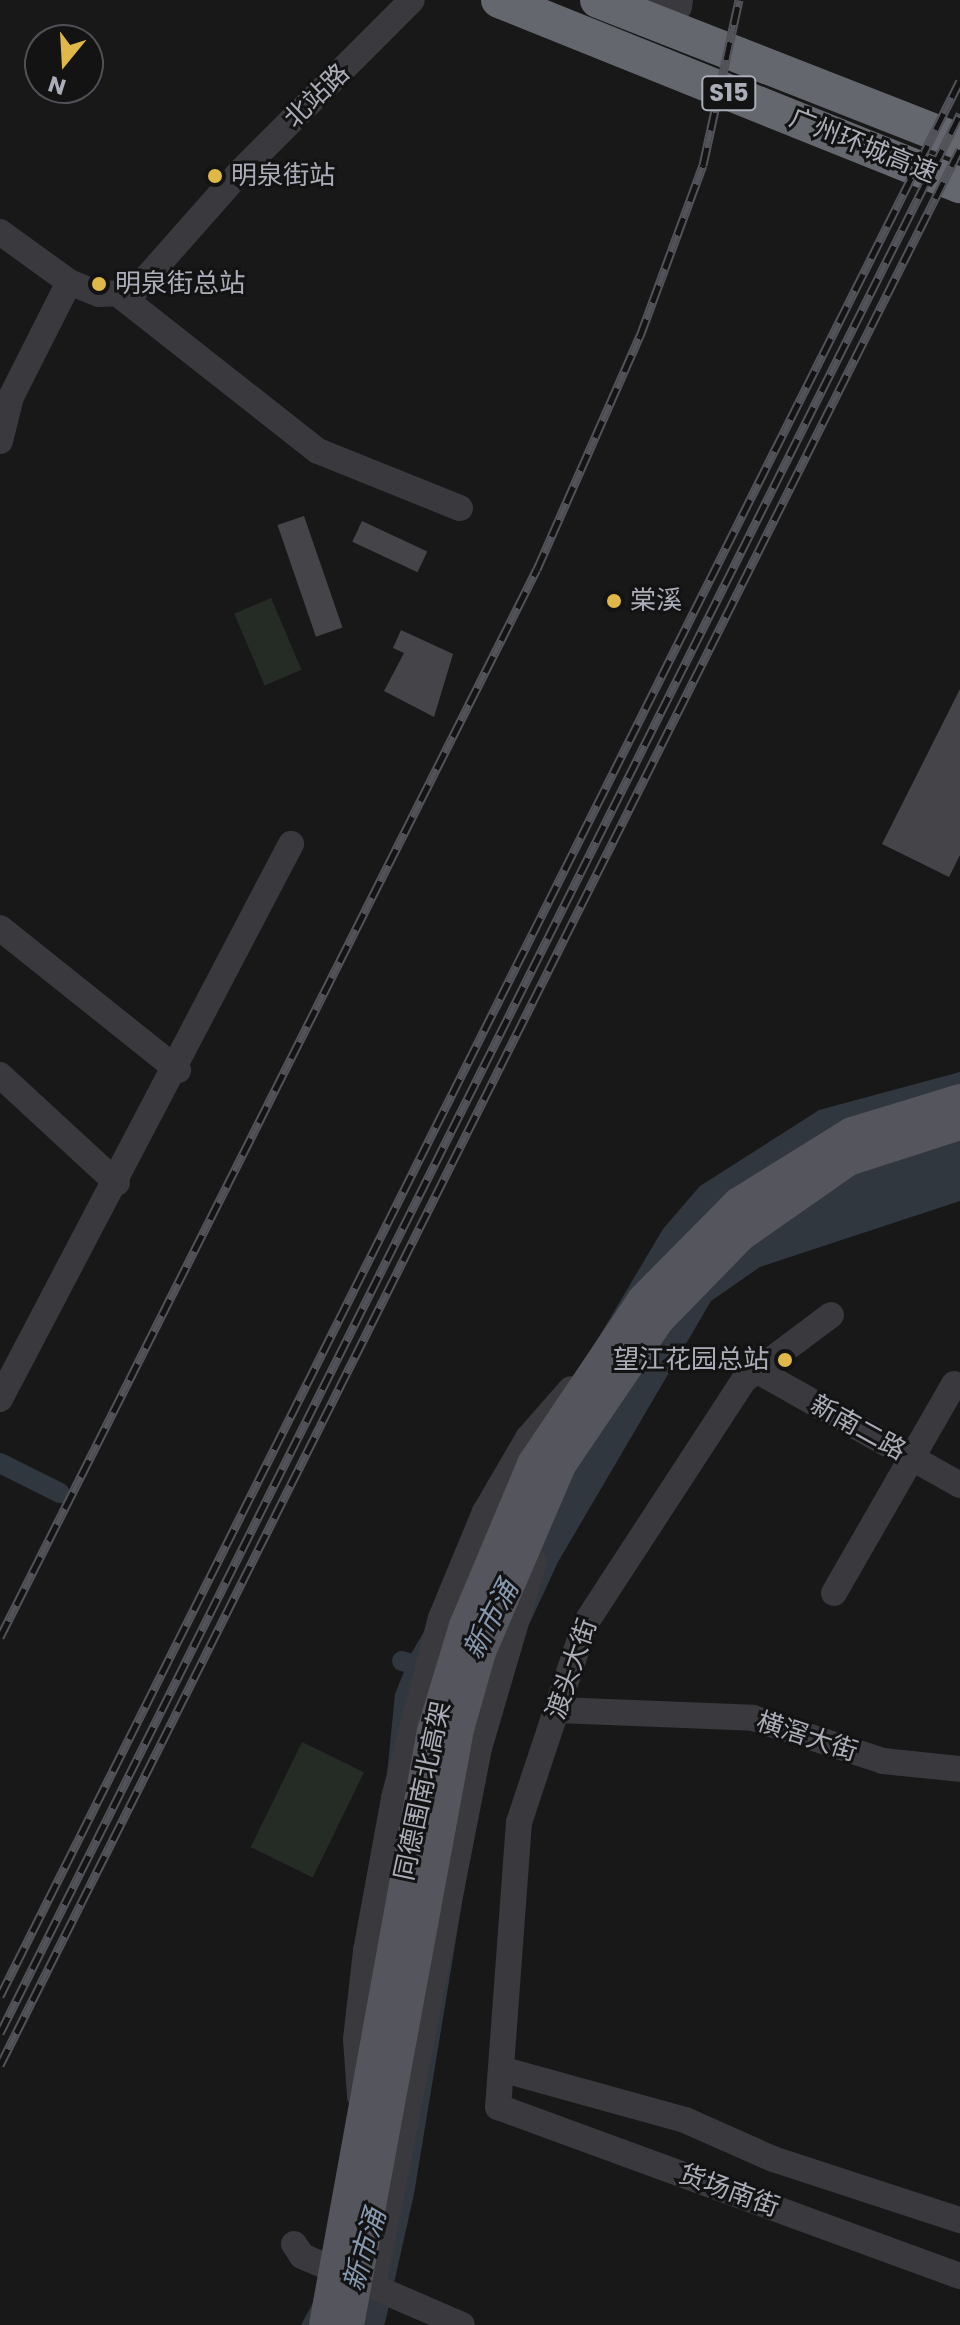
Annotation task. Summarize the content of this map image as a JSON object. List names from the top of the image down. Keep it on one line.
{"streets":{"highway":["S15","广州环城高速"],"main road":["同德围南北高架"],"street":["北站路","新南二路","渡头大街","横滘大街","货场南街"]},"crossings":[["新南二路","渡头大街"],["渡头大街","横滘大街"],["渡头大街","货场南街"]],"water":["新市涌"],"places":["明泉街站","明泉街总站","棠溪","望江花园总站"],"north":"bottom"}
